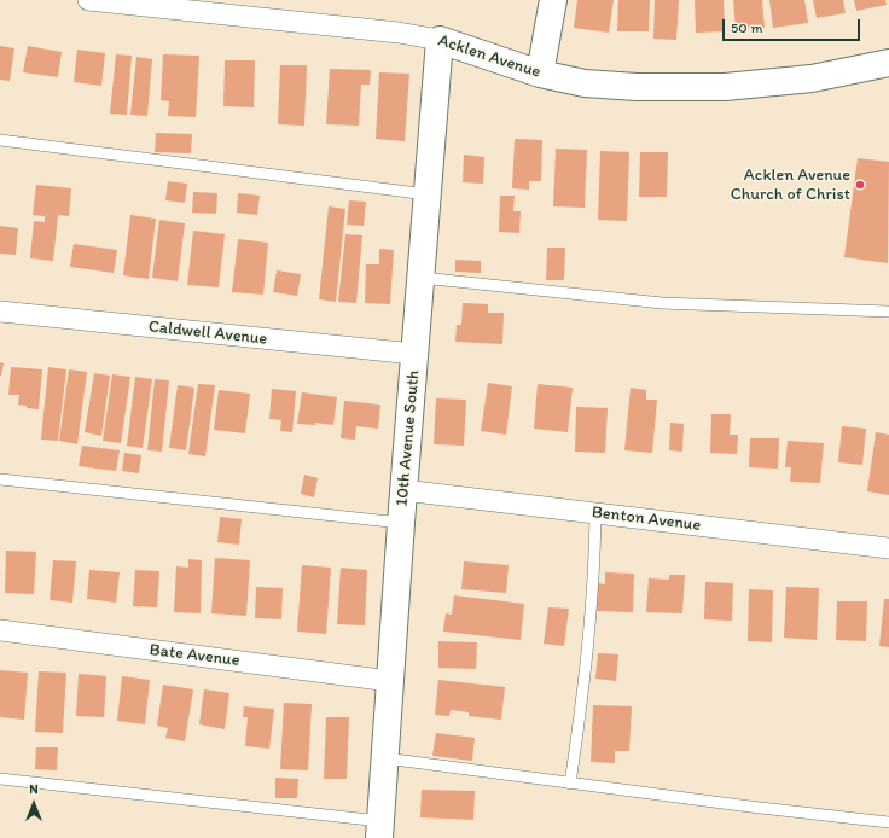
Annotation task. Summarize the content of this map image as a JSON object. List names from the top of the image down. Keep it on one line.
{"streets":{"street":["Acklen Avenue","Caldwell Avenue","10th Avenue South","Benton Avenue","Bate Avenue"]},"crossings":[["Acklen Avenue","10th Avenue South"],["Caldwell Avenue","10th Avenue South"],["10th Avenue South","Benton Avenue"],["10th Avenue South","Bate Avenue"]],"places":["Acklen Avenue Church of Christ"],"scale_bar":"50 m","north":"top"}
